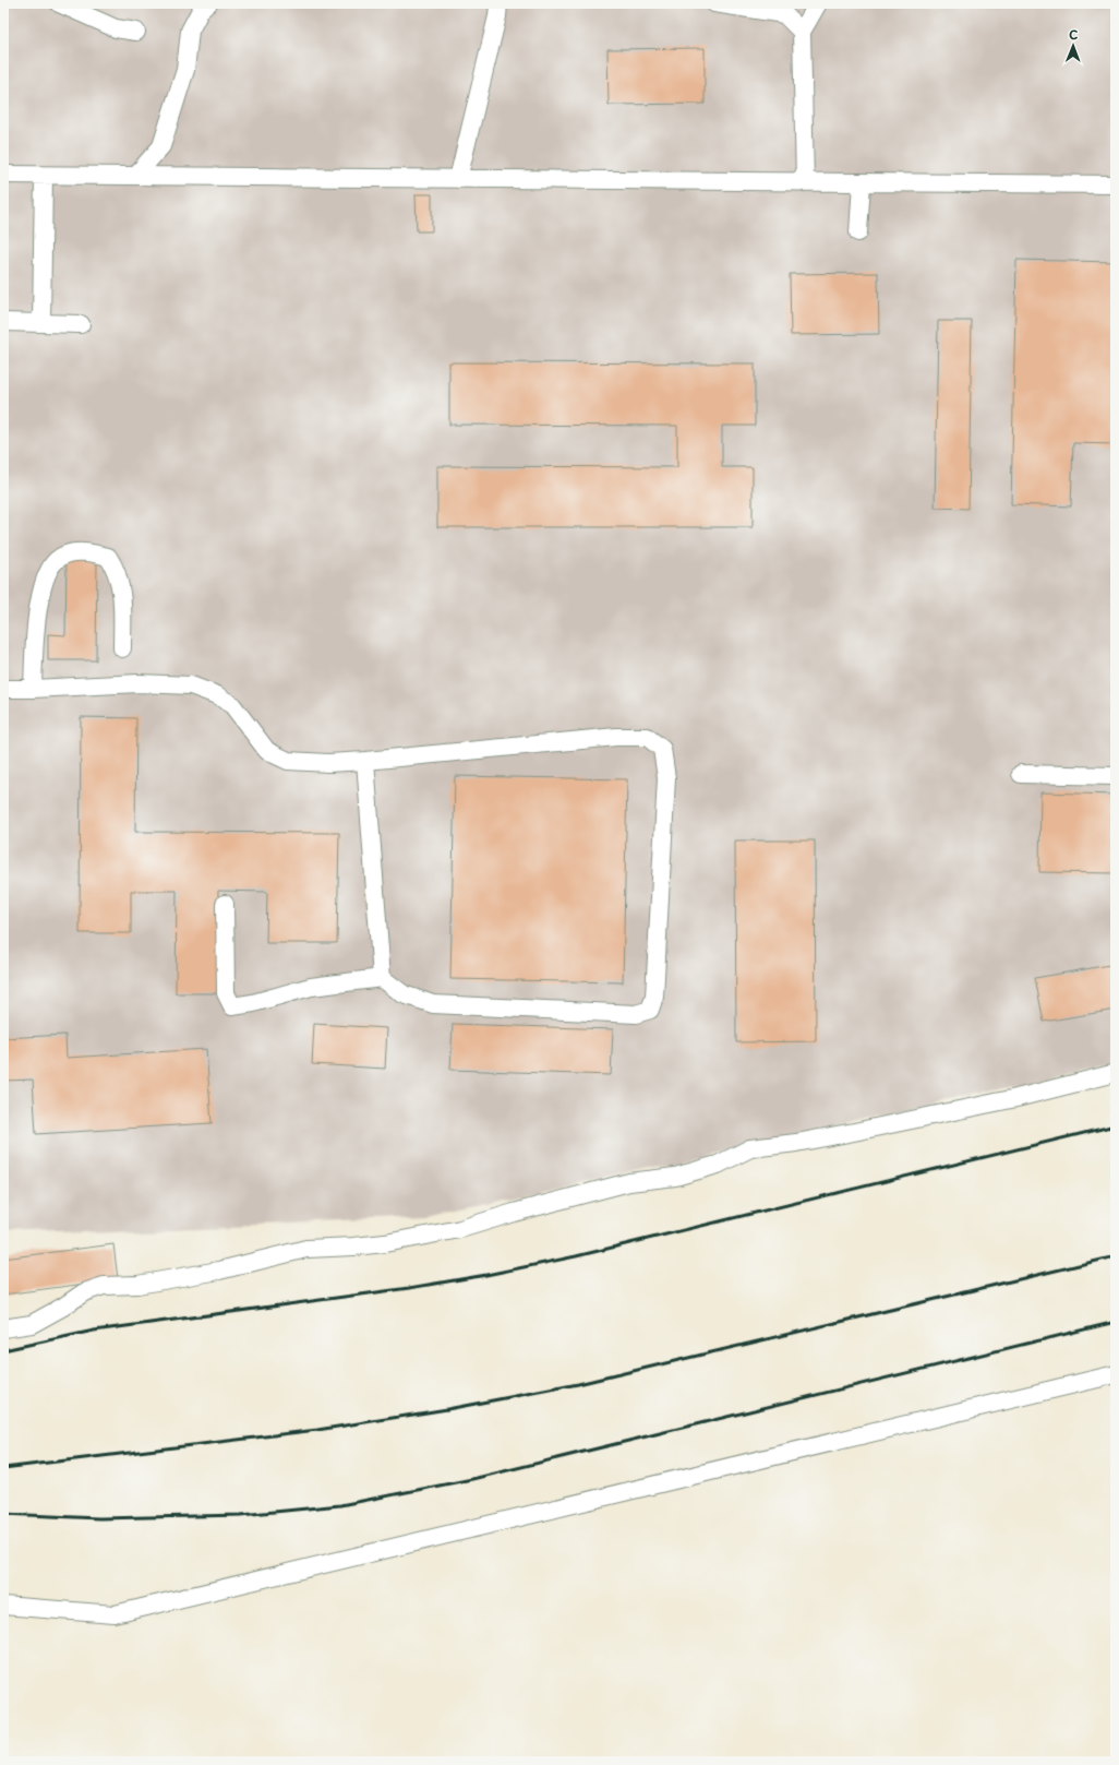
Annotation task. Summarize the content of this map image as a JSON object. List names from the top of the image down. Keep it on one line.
{"north":"top"}
